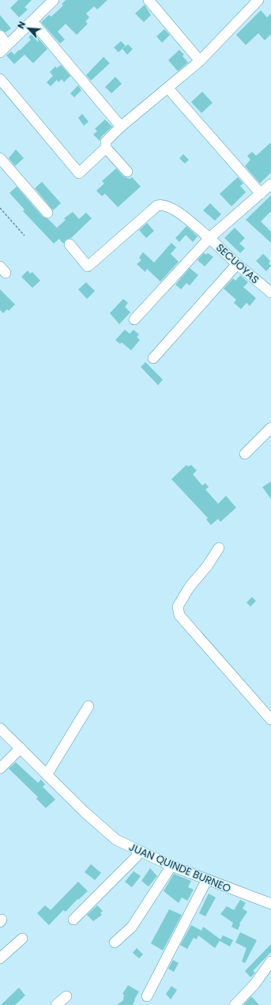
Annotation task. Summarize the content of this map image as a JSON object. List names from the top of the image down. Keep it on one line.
{"streets":{"street":["SECUOYAS","JUAN QUINDE BURNEO"]},"north":"top left"}
